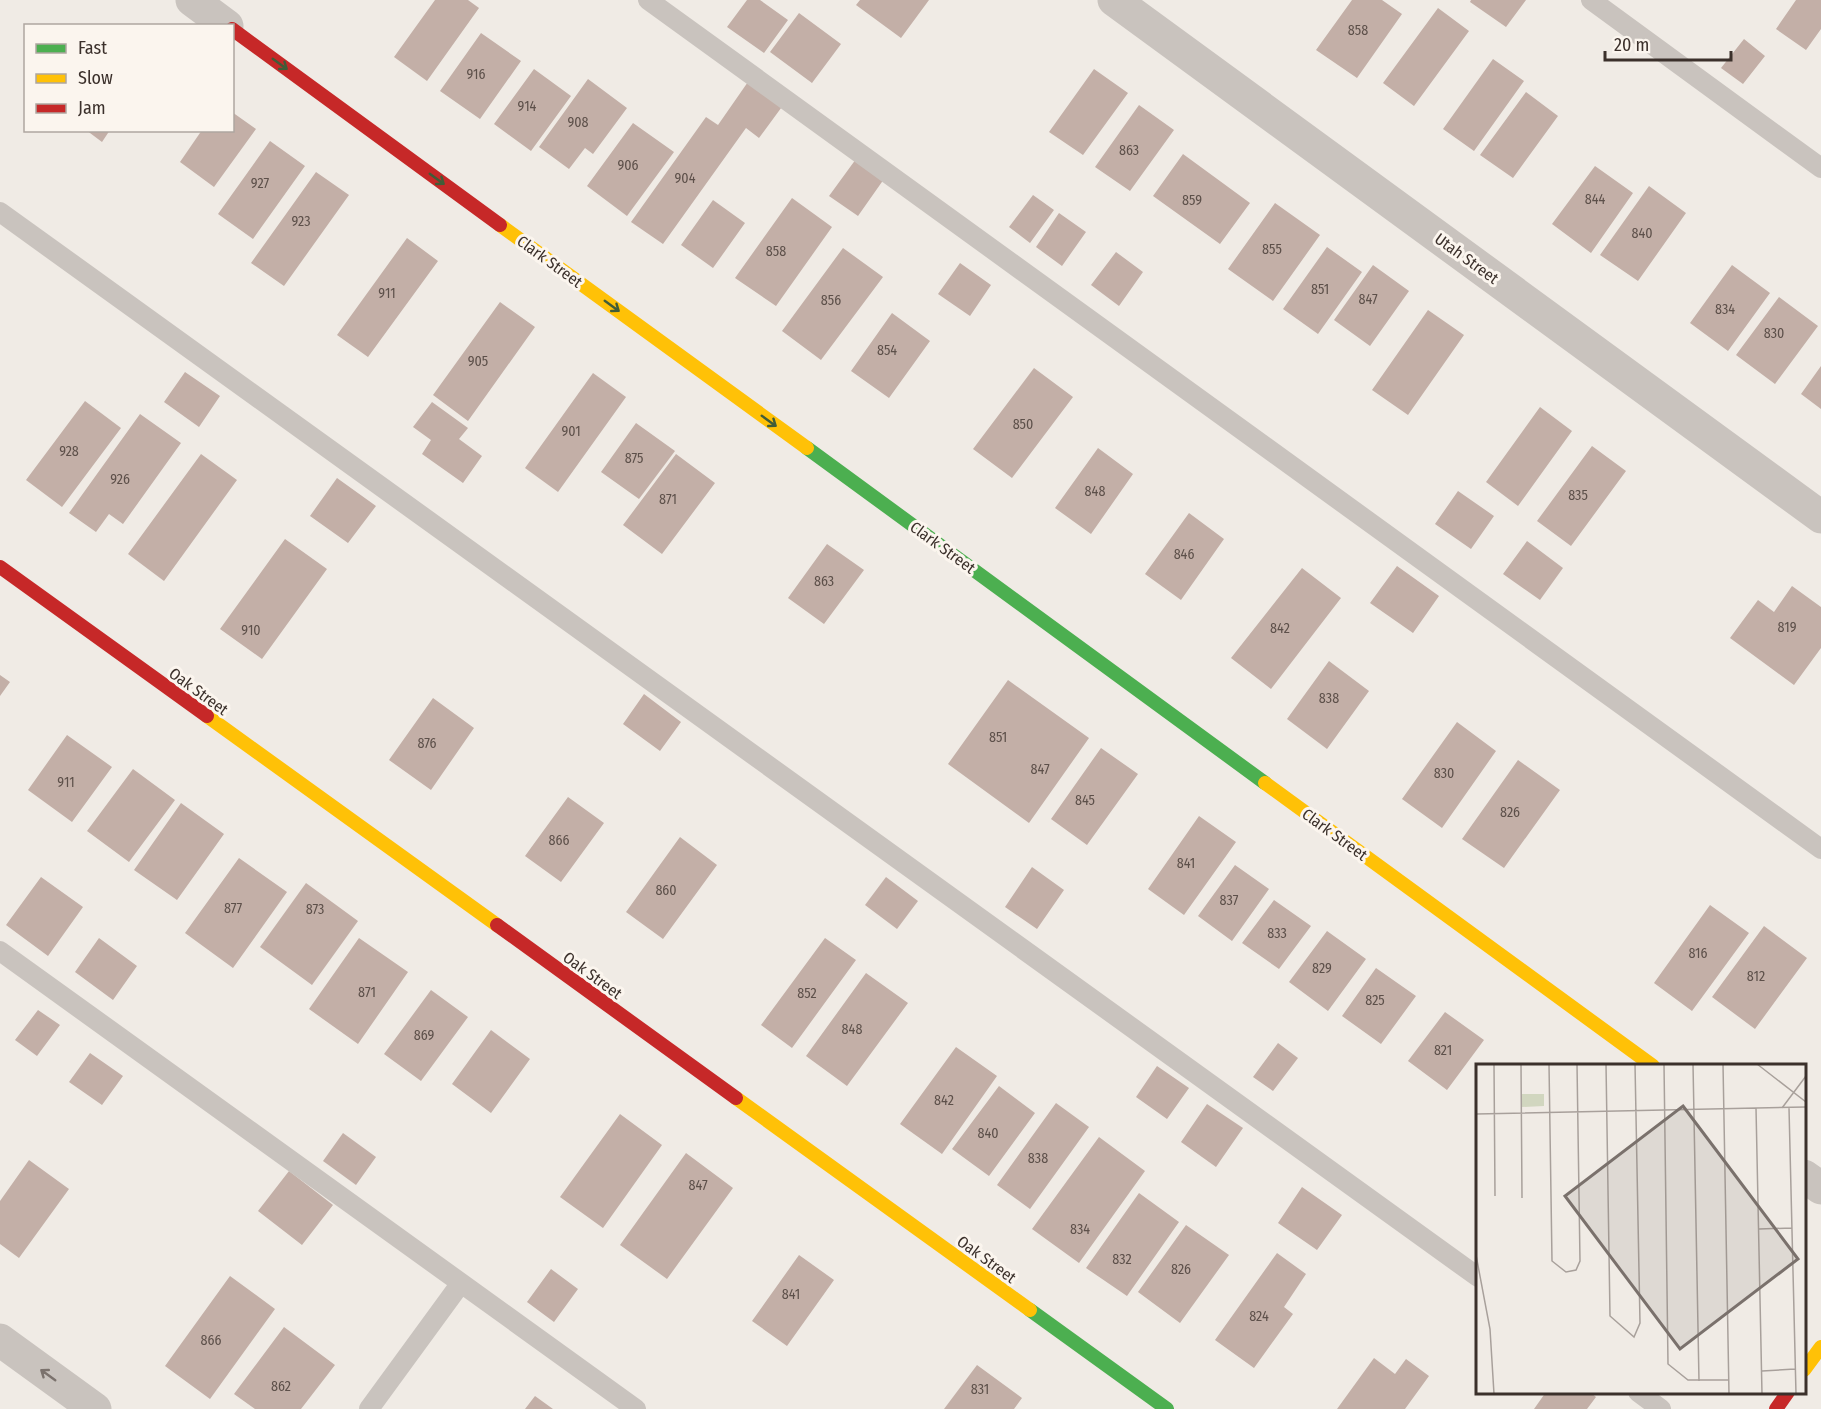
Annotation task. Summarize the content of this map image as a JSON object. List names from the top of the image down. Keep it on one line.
{"streets":{"street":["Utah Street","Clark Street","Oak Street"]},"one_way":["Clark Street"],"house_numbers":["858","916","914","908","863","906","904","927","844","859","923","840","855","858","851","911","847","856","834","830","854","905","850","901","928","875","926","848","835","871","846","863","819","842","910","838","851","876","847","830","911","845","826","866","841","860","837","877","873","833","816","829","812","871","852","825","848","869","821","842","840","838","847","834","832","826","841","824","866","862","831"],"legend":["Fast","Slow","Jam"],"scale_bar":"20 m"}
